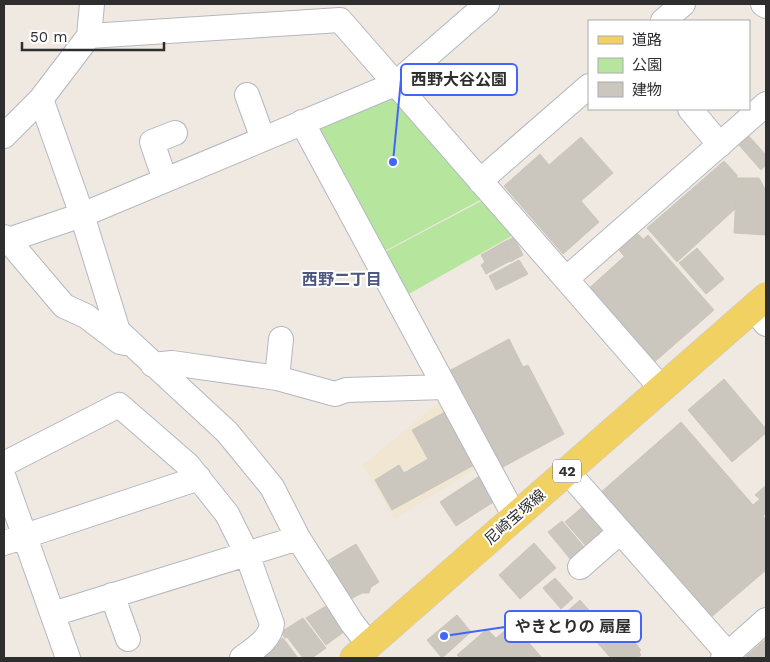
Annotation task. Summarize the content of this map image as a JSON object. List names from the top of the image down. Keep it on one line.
{"streets":{"main road":["42","尼崎宝塚線"]},"districts":["西野二丁目"],"places":["西野大谷公園","やきとりの 扇屋"],"legend":["道路","公園","建物"],"scale_bar":"50 m"}
